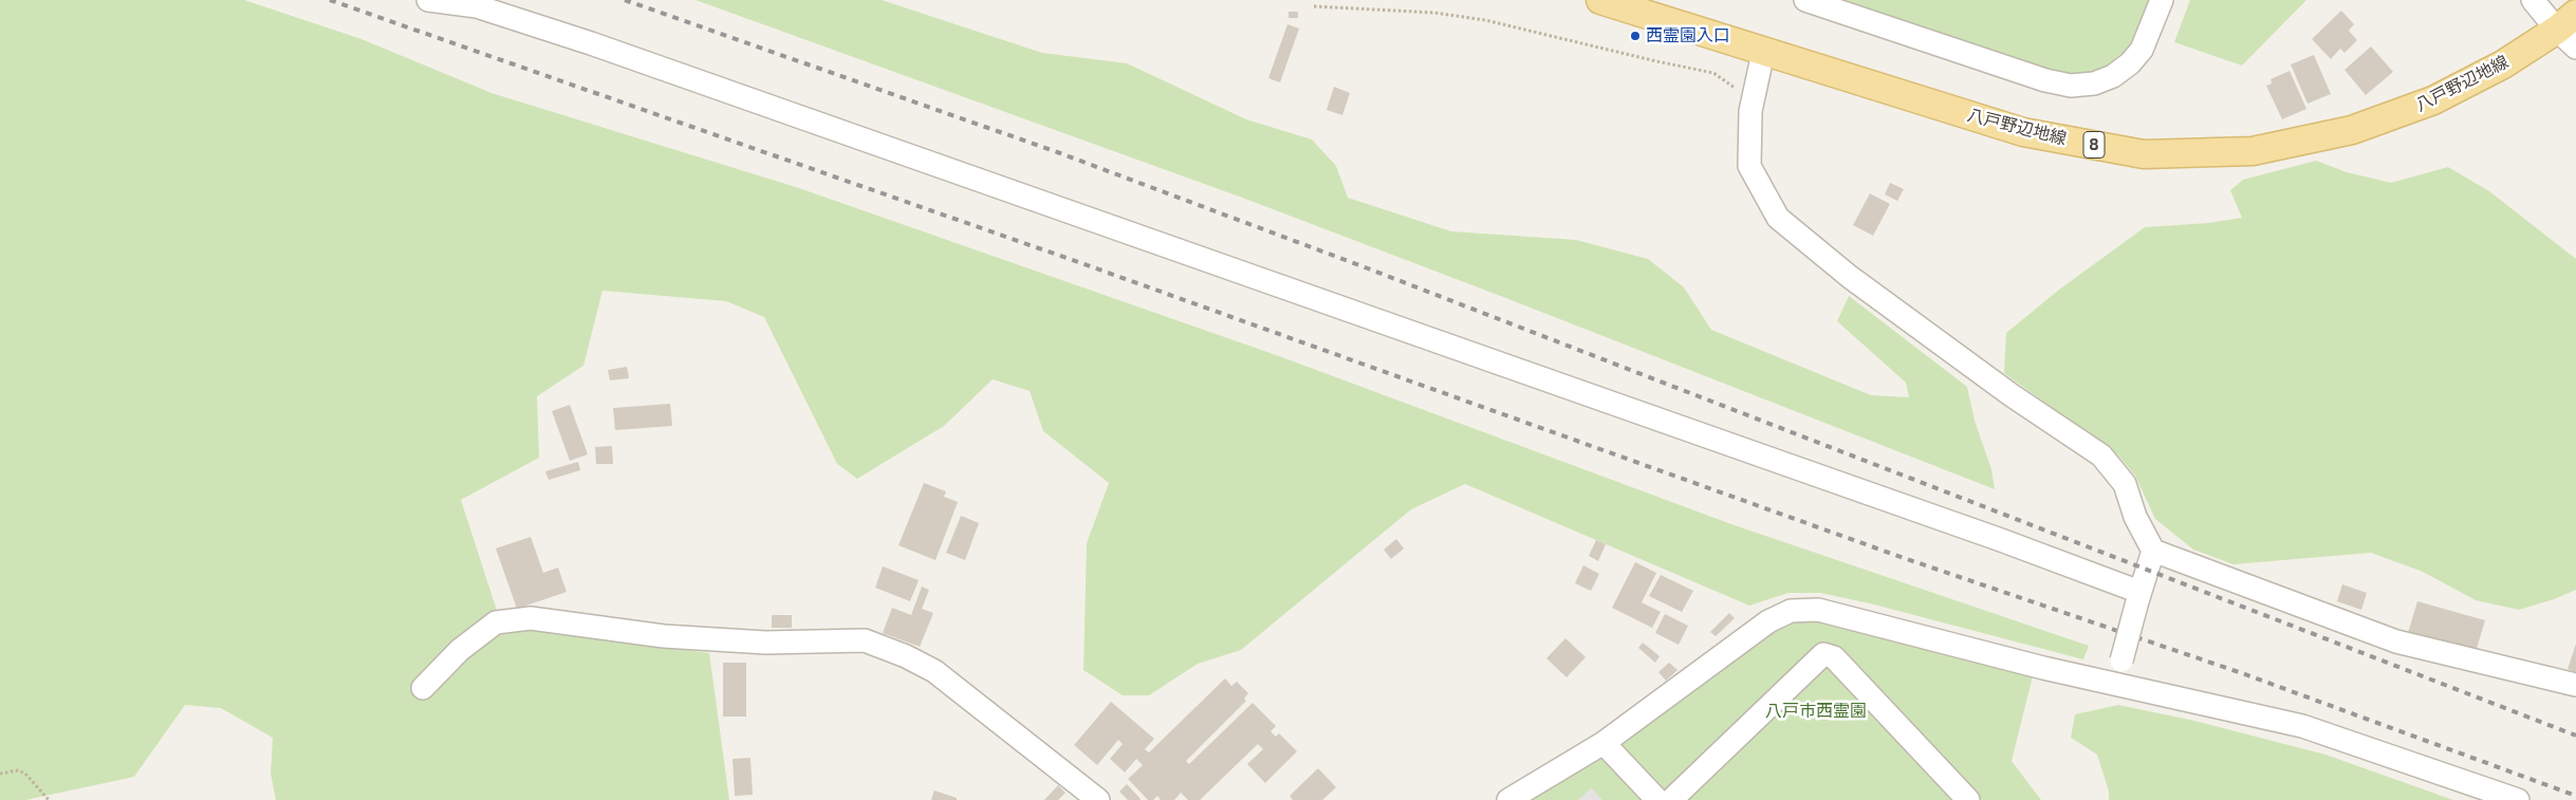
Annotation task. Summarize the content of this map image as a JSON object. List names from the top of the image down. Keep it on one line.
{"streets":{"main road":["八戸野辺地線","8"]},"parks":["八戸市西霊園"],"places":["西霊園入口"]}
